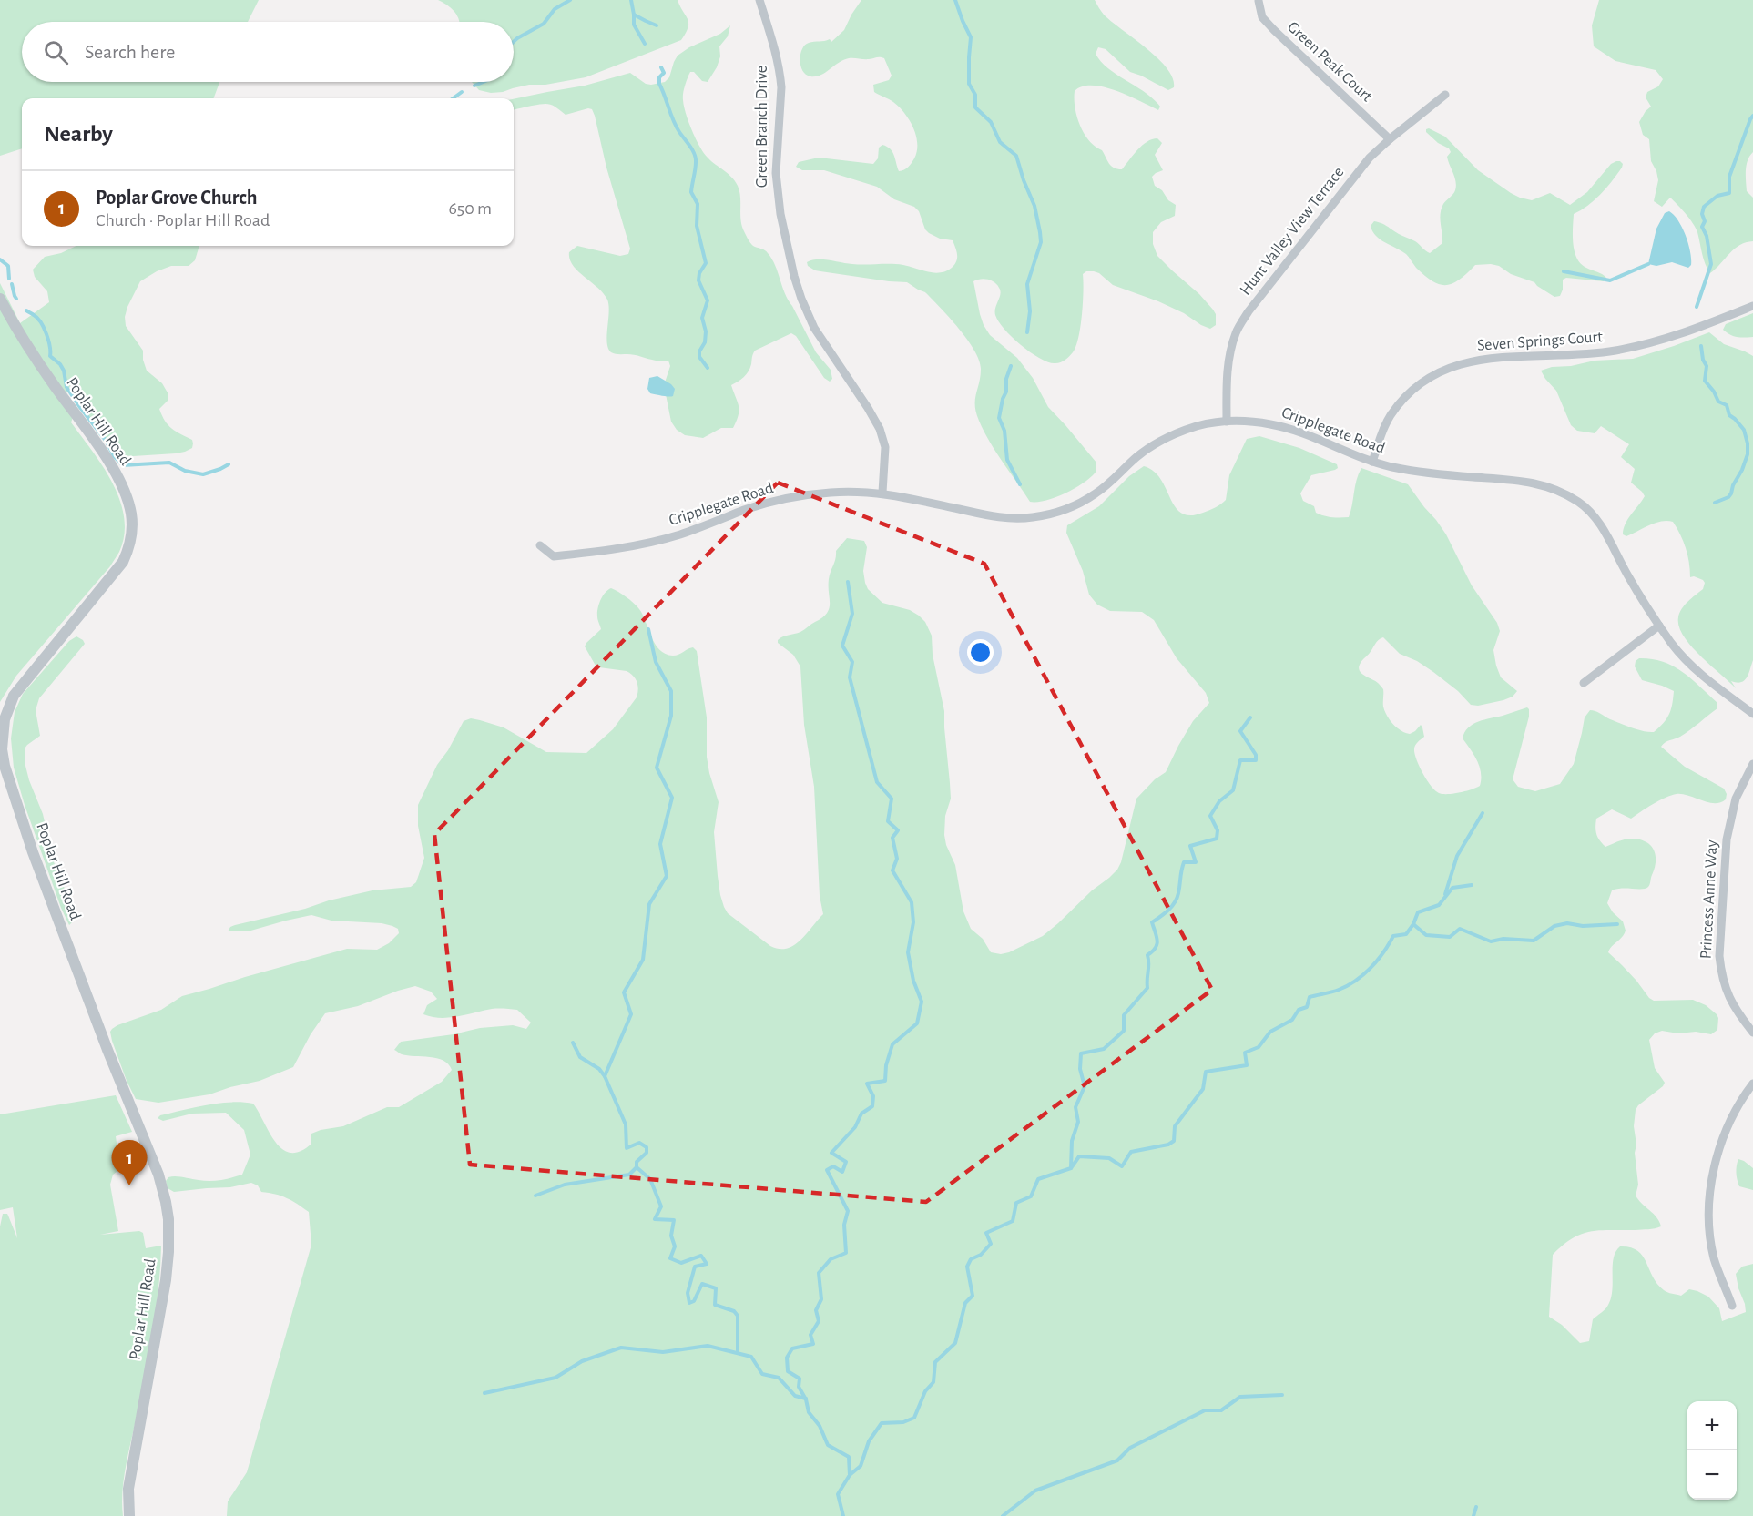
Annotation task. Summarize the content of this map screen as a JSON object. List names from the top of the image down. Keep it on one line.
{"streets":{"street":["Green Peak Court","Green Branch Drive","Hunt Valley View Terrace","Seven Springs Court","Poplar Hill Road","Cripplegate Road","Princess Anne Way"]},"crossings":[["Green Peak Court","Hunt Valley View Terrace"],["Green Branch Drive","Cripplegate Road"],["Hunt Valley View Terrace","Cripplegate Road"],["Seven Springs Court","Cripplegate Road"]],"page":{"search":"Search here","heading":"Nearby","list":[{"mark":"1","name":"Poplar Grove Church","note":"Church · Poplar Hill Road","value":"650 m"}],"pins":"1","map_buttons":["+","−"]}}
